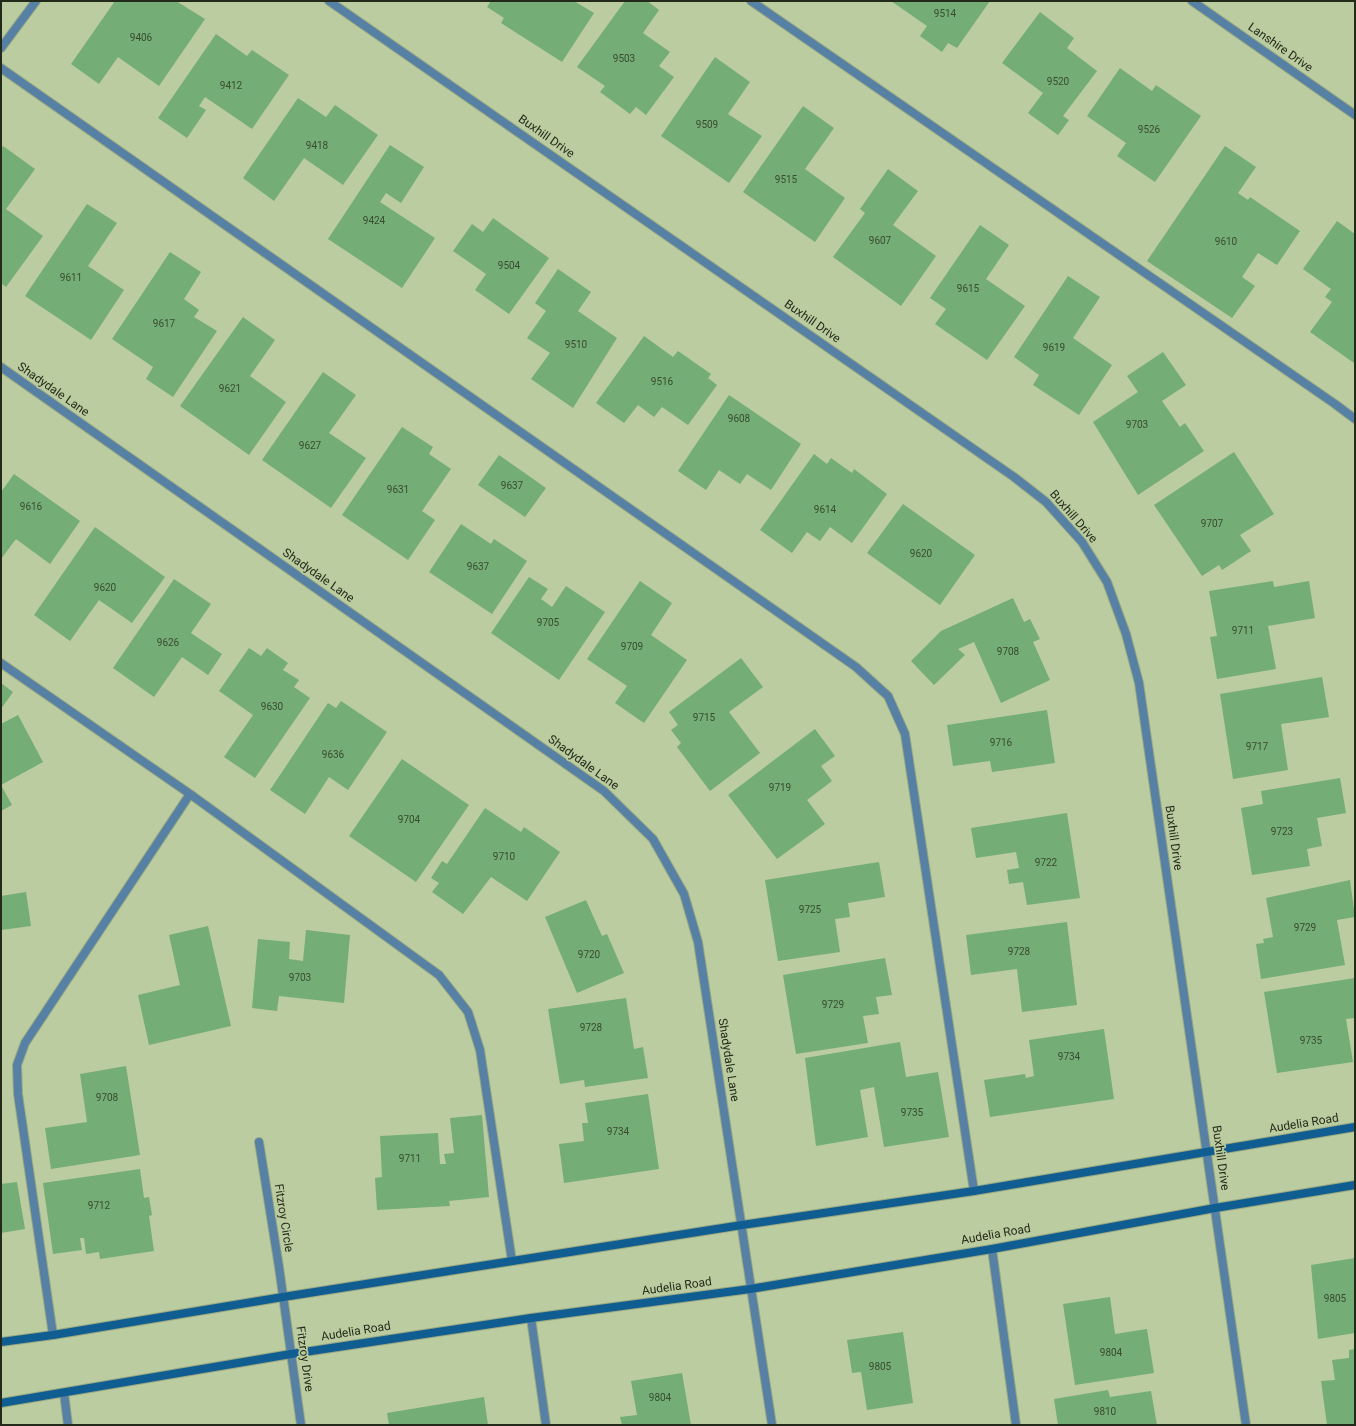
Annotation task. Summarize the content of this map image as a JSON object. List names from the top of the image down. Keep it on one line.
{"streets":{"main road":["Audelia Road"],"street":["Lanshire Drive","Buxhill Drive","Shadydale Lane","Fitzroy Circle","Fitzroy Drive"]},"crossings":[["Buxhill Drive","Audelia Road"],["Shadydale Lane","Audelia Road"],["Audelia Road","Fitzroy Circle"],["Audelia Road","Fitzroy Drive"],["Fitzroy Circle","Fitzroy Drive"]],"house_numbers":["9514","9406","9503","9520","9412","9509","9526","9418","9515","9424","9607","9610","9504","9611","9615","9617","9510","9619","9516","9621","9608","9703","9627","9637","9631","9616","9614","9707","9620","9637","9620","9705","9711","9626","9709","9708","9630","9715","9716","9717","9636","9719","9704","9723","9710","9722","9725","9729","9728","9720","9703","9729","9728","9735","9734","9708","9735","9734","9711","9712","9805","9804","9805","9804","9810"]}
